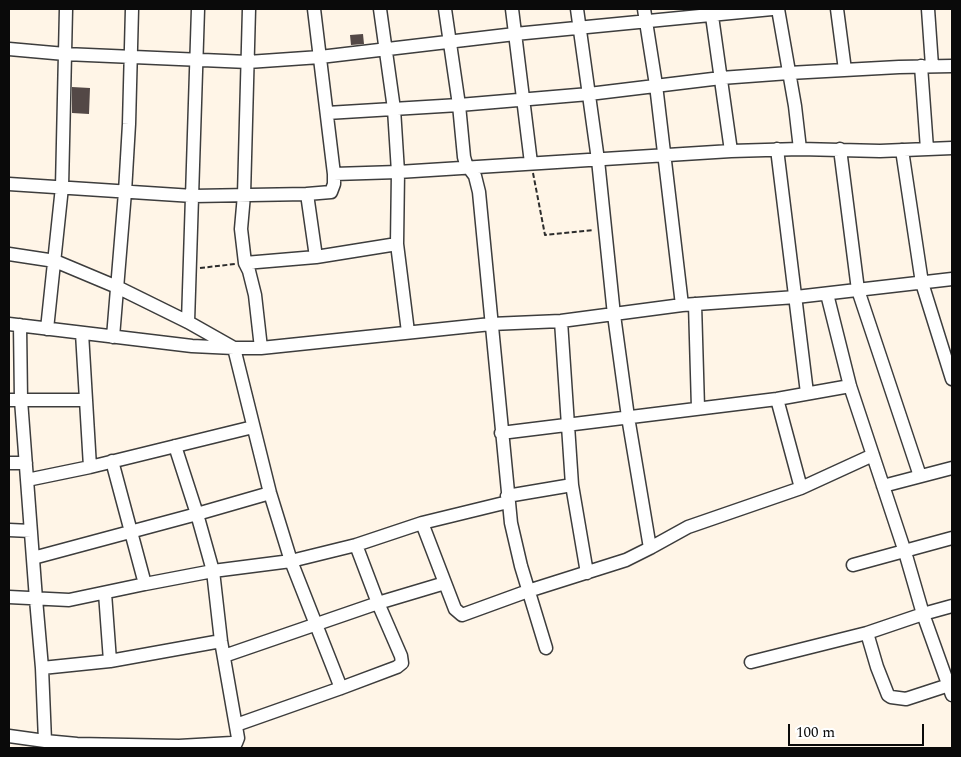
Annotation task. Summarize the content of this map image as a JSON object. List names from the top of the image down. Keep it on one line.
{"scale_bar":"100 m"}
